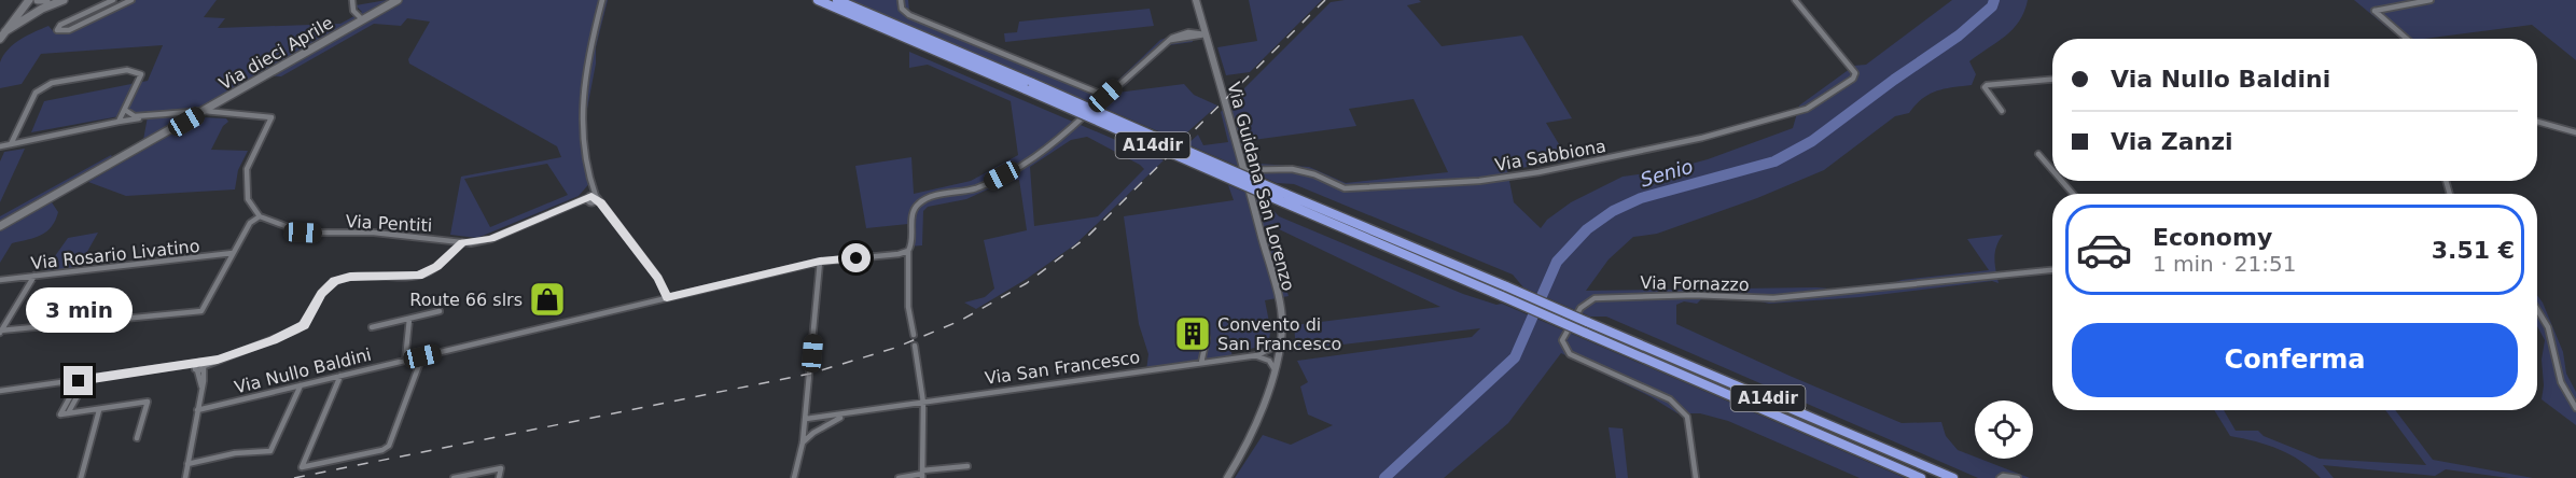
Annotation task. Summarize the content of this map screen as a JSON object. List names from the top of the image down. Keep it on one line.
{"streets":{"highway":["A14dir"],"main road":["Via dieci Aprile"],"street":["Via Sabbiona","Via Guidana San Lorenzo","Via Pentiti","Via Rosario Livatino","Via Fornazzo","Via San Francesco","Via Nullo Baldini"]},"crossings":[["Via Sabbiona","Via Guidana San Lorenzo"],["Via Guidana San Lorenzo","Via San Francesco"]],"water":["Senio"],"places":{"shop":["Route 66 slrs"],"building":["Convento di San Francesco"]},"page":{"banner":["Via Nullo Baldini","Via Zanzi"],"list":[{"name":"Economy","note":"1 min · 21:51","value":"3.51 €"}],"bubble":"3 min","buttons":"Conferma"}}
